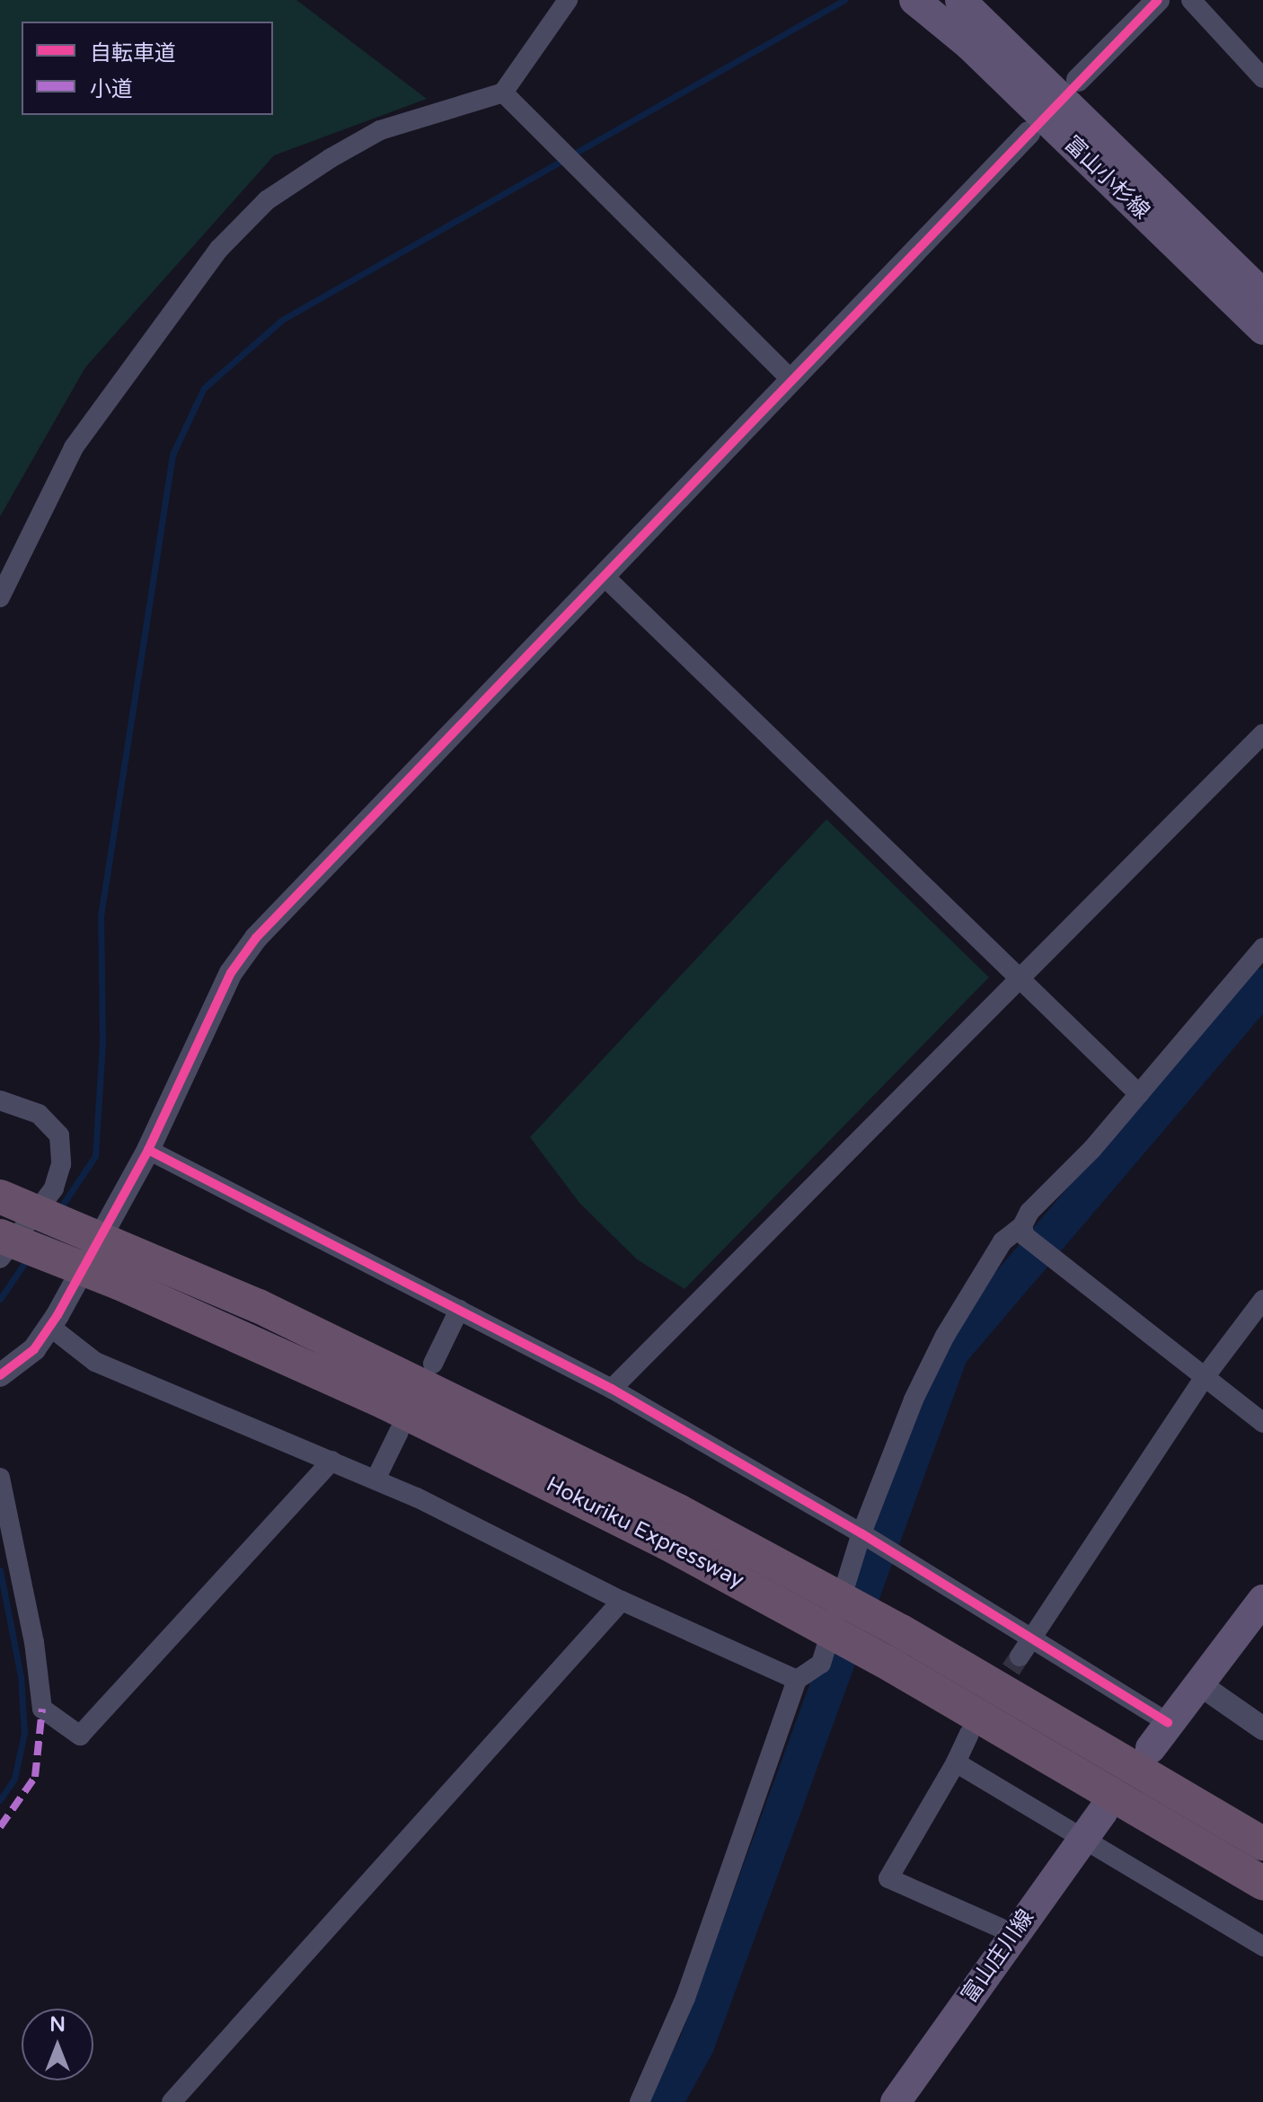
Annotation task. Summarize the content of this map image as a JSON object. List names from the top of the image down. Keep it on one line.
{"streets":{"highway":["Hokuriku Expressway"],"main road":["富山小杉線","富山庄川線"]},"legend":["自転車道","小道"],"north":"top"}
